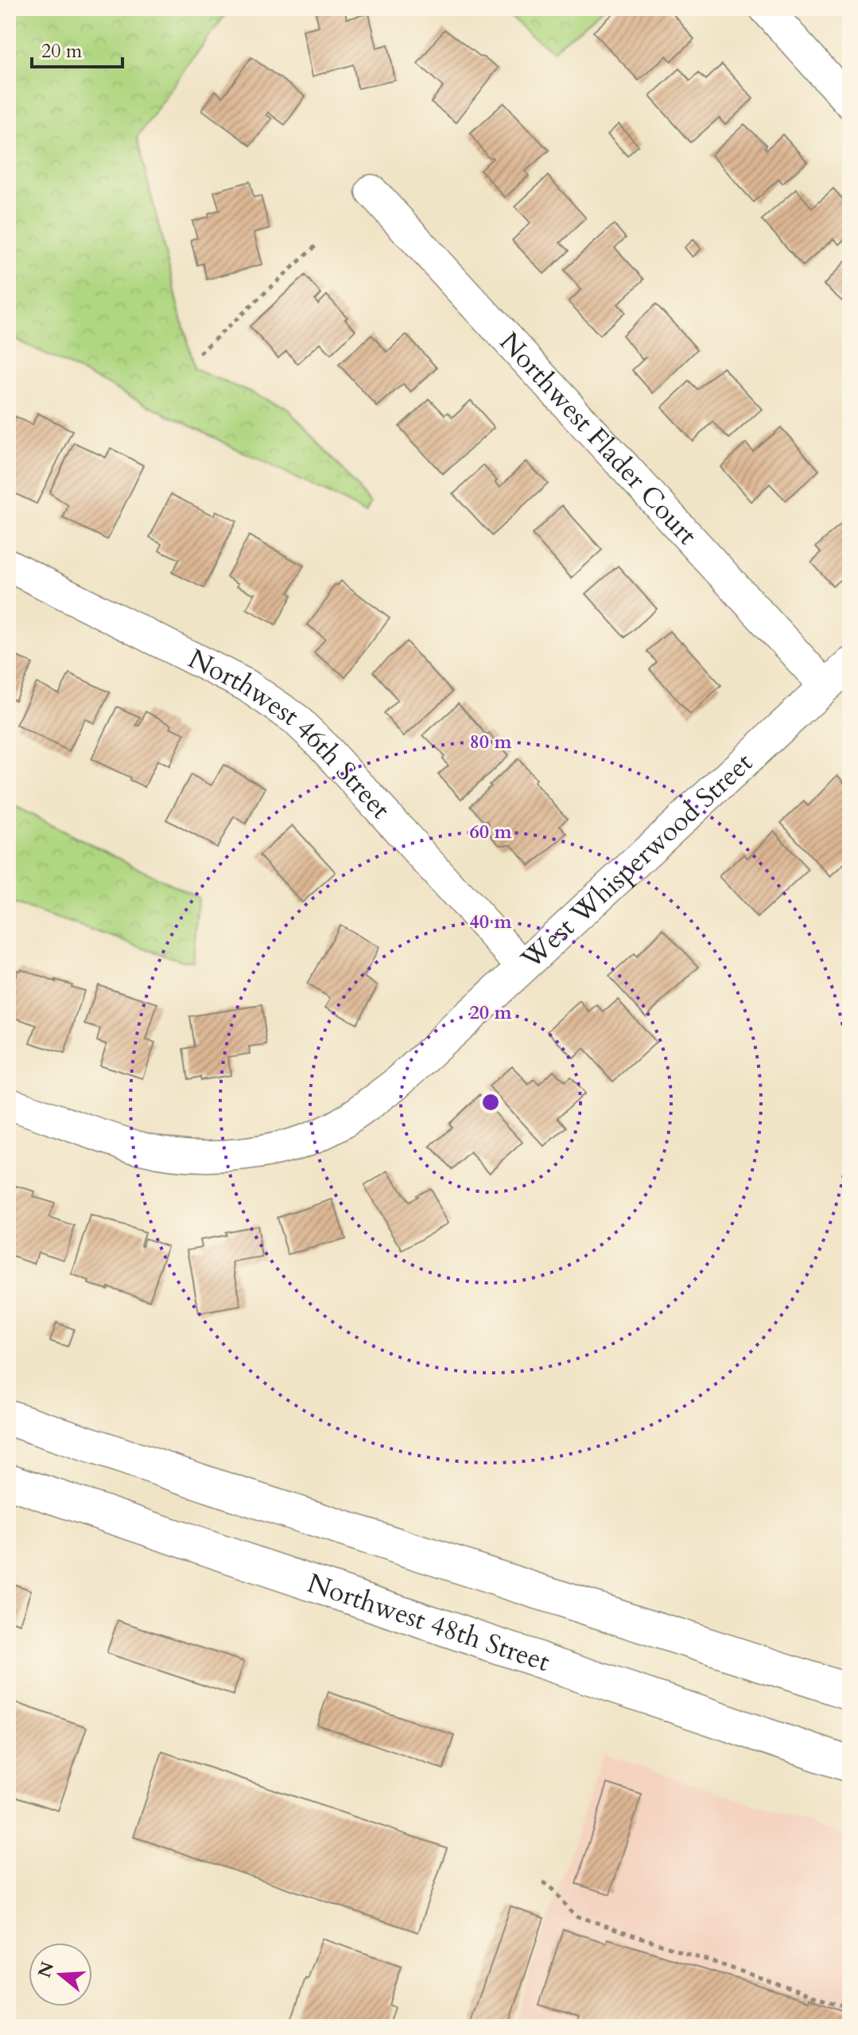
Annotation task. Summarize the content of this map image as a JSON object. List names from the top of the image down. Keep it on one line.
{"streets":{"main road":["Northwest 48th Street"],"street":["Northwest Flader Court","Northwest 46th Street","West Whisperwood Street"]},"crossings":[["Northwest Flader Court","West Whisperwood Street"],["Northwest 46th Street","West Whisperwood Street"]],"scale_bar":"20 m","north":"left","rings":["80 m","60 m","40 m","20 m"]}
